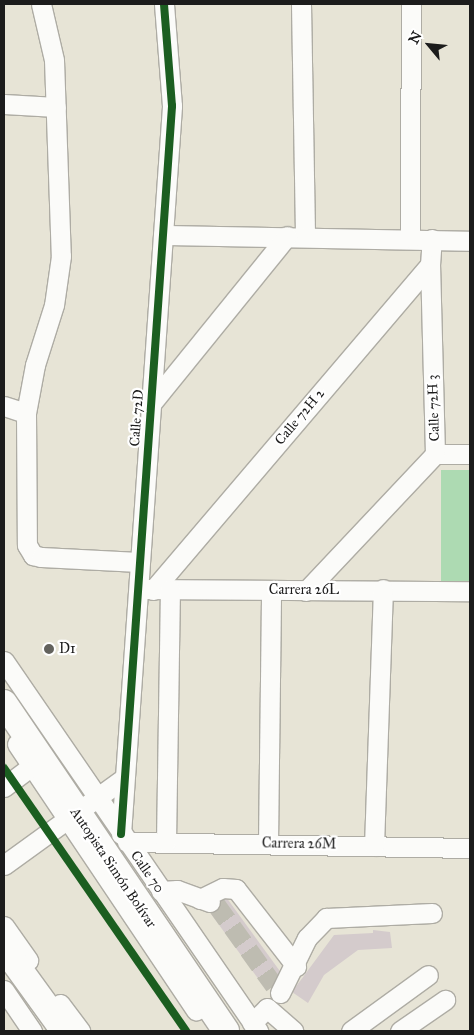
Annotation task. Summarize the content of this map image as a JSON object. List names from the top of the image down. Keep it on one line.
{"streets":{"highway":["Autopista Simón Bolívar"],"street":["Calle 72H 3","Calle 72H 2","Calle 72D","Carrera 26L","Carrera 26M","Calle 70"]},"crossings":[["Calle 72H 3","Calle 72H 2"],["Calle 72H 3","Carrera 26L"],["Calle 72H 2","Calle 72D"],["Calle 72H 2","Carrera 26L"],["Calle 72D","Carrera 26L"],["Calle 72D","Carrera 26M"],["Calle 72D","Calle 70"],["Carrera 26M","Calle 70"],["Autopista Simón Bolívar","Calle 70"]],"places":["D1"],"north":"top left"}
